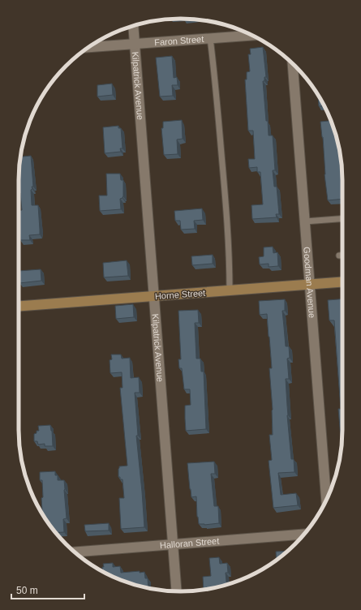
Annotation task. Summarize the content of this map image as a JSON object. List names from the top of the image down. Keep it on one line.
{"streets":{"street":["Faron Street","Kilpatrick Avenue","Goodman Avenue","Horne Street","Halloran Street"]},"crossings":[["Faron Street","Kilpatrick Avenue"],["Kilpatrick Avenue","Horne Street"],["Kilpatrick Avenue","Halloran Street"],["Goodman Avenue","Horne Street"]],"scale_bar":"50 m"}
